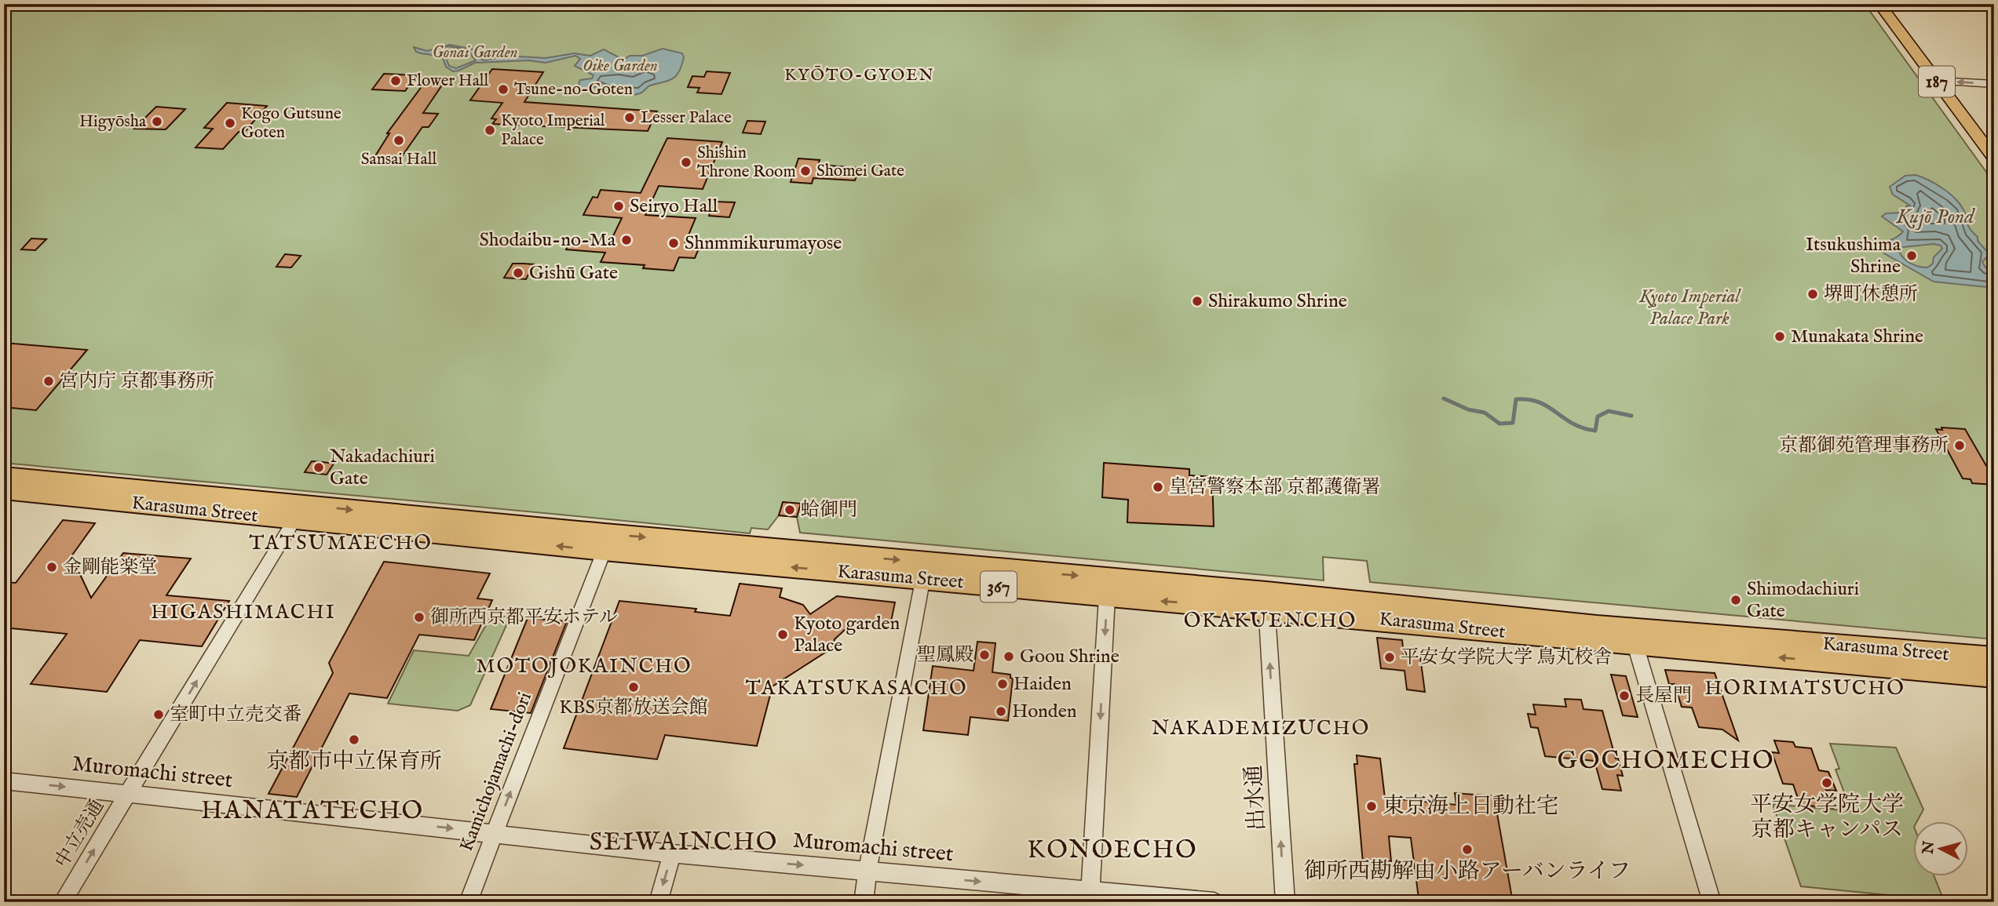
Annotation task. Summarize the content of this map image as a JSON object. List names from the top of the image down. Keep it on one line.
{"streets":{"highway":["Karasuma Street","367"],"main road":["187"],"street":["Kamichojamachi-dori","Muromachi street","出水通","中立売通"]},"crossings":[["Karasuma Street","Kamichojamachi-dori"],["Karasuma Street","出水通"],["Karasuma Street","中立売通"],["Kamichojamachi-dori","Muromachi street"],["Muromachi street","中立売通"]],"one_way":["Kamichojamachi-dori","Muromachi street","出水通","中立売通"],"districts":["KYŌTO-GYOEN","TATSUMAECHO","HIGASHIMACHI","OKAKUENCHO","MOTOJOKAINCHO","TAKATSUKASACHO","HORIMATSUCHO","NAKADEMIZUCHO","GOCHOMECHO","HANATATECHO","SEIWAINCHO","KONOECHO"],"water":["Kujō Pond"],"parks":["Gonai Garden","Oike Garden","Kyoto Imperial Palace Park"],"places":["Flower Hall","Tsune-no-Goten","Lesser Palace","Higyōsha","Kogo Gutsune Goten","Kyoto Imperial Palace","Sansai Hall","Shishin Throne Room","Shomei Gate","Seiryo Hall","Shodaibu-no-Ma","Shnmmikurumayose","Itsukushima Shrine","Gishū Gate","堺町休憩所","Shirakumo Shrine","Munakata Shrine","宮内庁 京都事務所","京都御苑管理事務所","Nakadachiuri Gate","皇宮警察本部 京都護衛署","蛤御門","金剛能楽堂","Shimodachiuri Gate","御所西京都平安ホテル","Kyoto garden Palace","聖鳳殿","Goou Shrine","平安女学院大学 鳥丸校舎","Haiden","KBS京都放送会館","長屋門","Honden","室町中立売交番","京都市中立保育所","平安女学院大学 京都キャンパス","東京海上日動社宅","御所西勘解由小路アーバンライフ"],"north":"left"}
